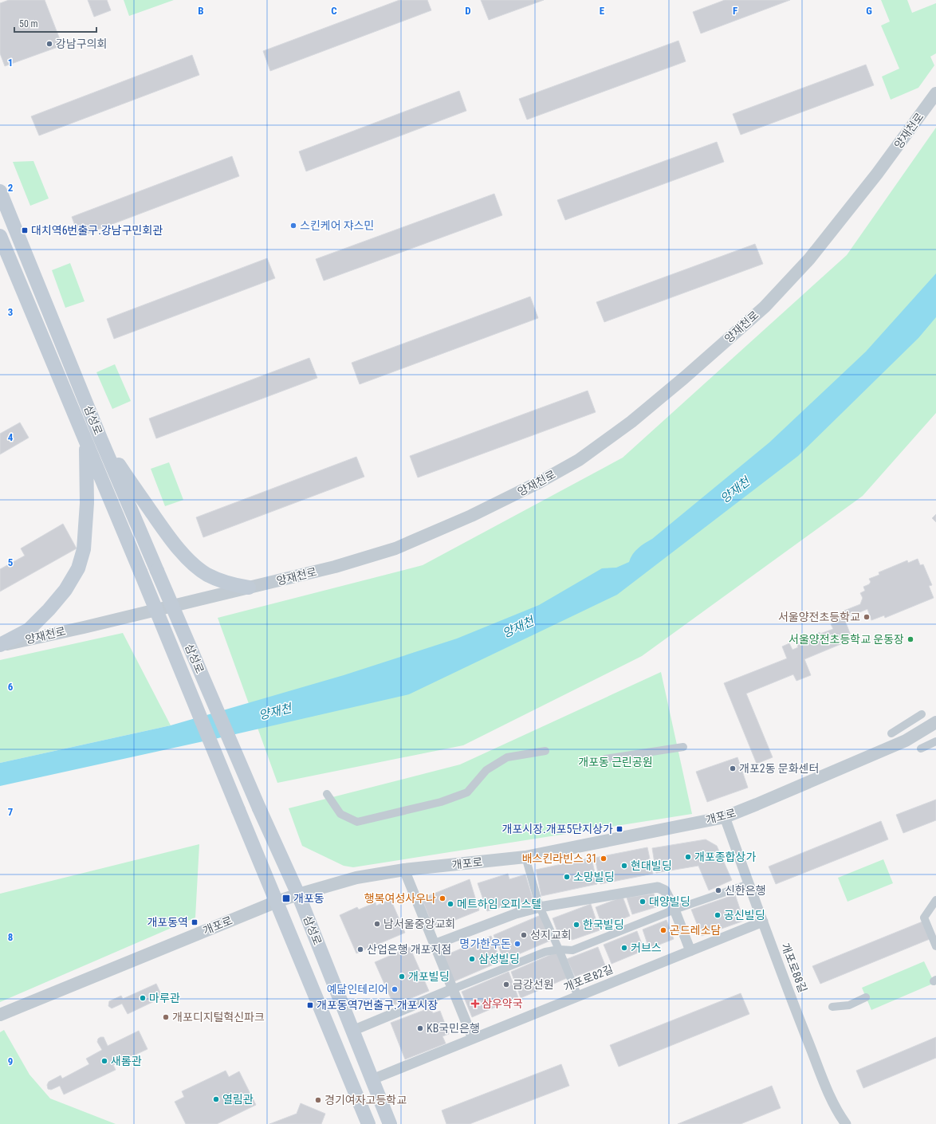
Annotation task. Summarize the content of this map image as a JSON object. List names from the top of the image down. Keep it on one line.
{"streets":{"main road":["삼성로"],"street":["양재천로","개포로","개포로88길","개포로82길"]},"crossings":[["삼성로","개포로"],["삼성로","개포로82길"],["개포로","개포로88길"],["개포로88길","개포로82길"]],"water":["양재천"],"parks":["개포동 근린공원"],"places":{"other":["강남구의회","스킨케어 쟈스민","서울양전초등학교","서울양전초등학교 운동장","개포2동 문화센터","개포종합상가","배스킨라빈스 31","현대빌딩","소망빌딩","신한은행","행복여성사우나","대양빌딩","메트하임 오피스텔","공신빌딩","남서울중앙교회","한국빌딩","곤드레소담","성지교회","명가한우돈","커브스","산업은행 개포지점","삼성빌딩","개포빌딩","금강선원","예닮인테리어","마루관","개포디지털혁신파크","KB국민은행","새롬관","열림관","경기여자고등학교"],"transit":["대치역6번출구.강남구민회관","개포시장.개포5단지상가","개포동","개포동역","개포동역7번출구.개포시장"],"health":["삼우약국"]},"scale_bar":"50 m","grid":{"columns":["B","C","D","E","F","G"],"rows":["1","2","3","4","5","6","7","8","9"]}}
